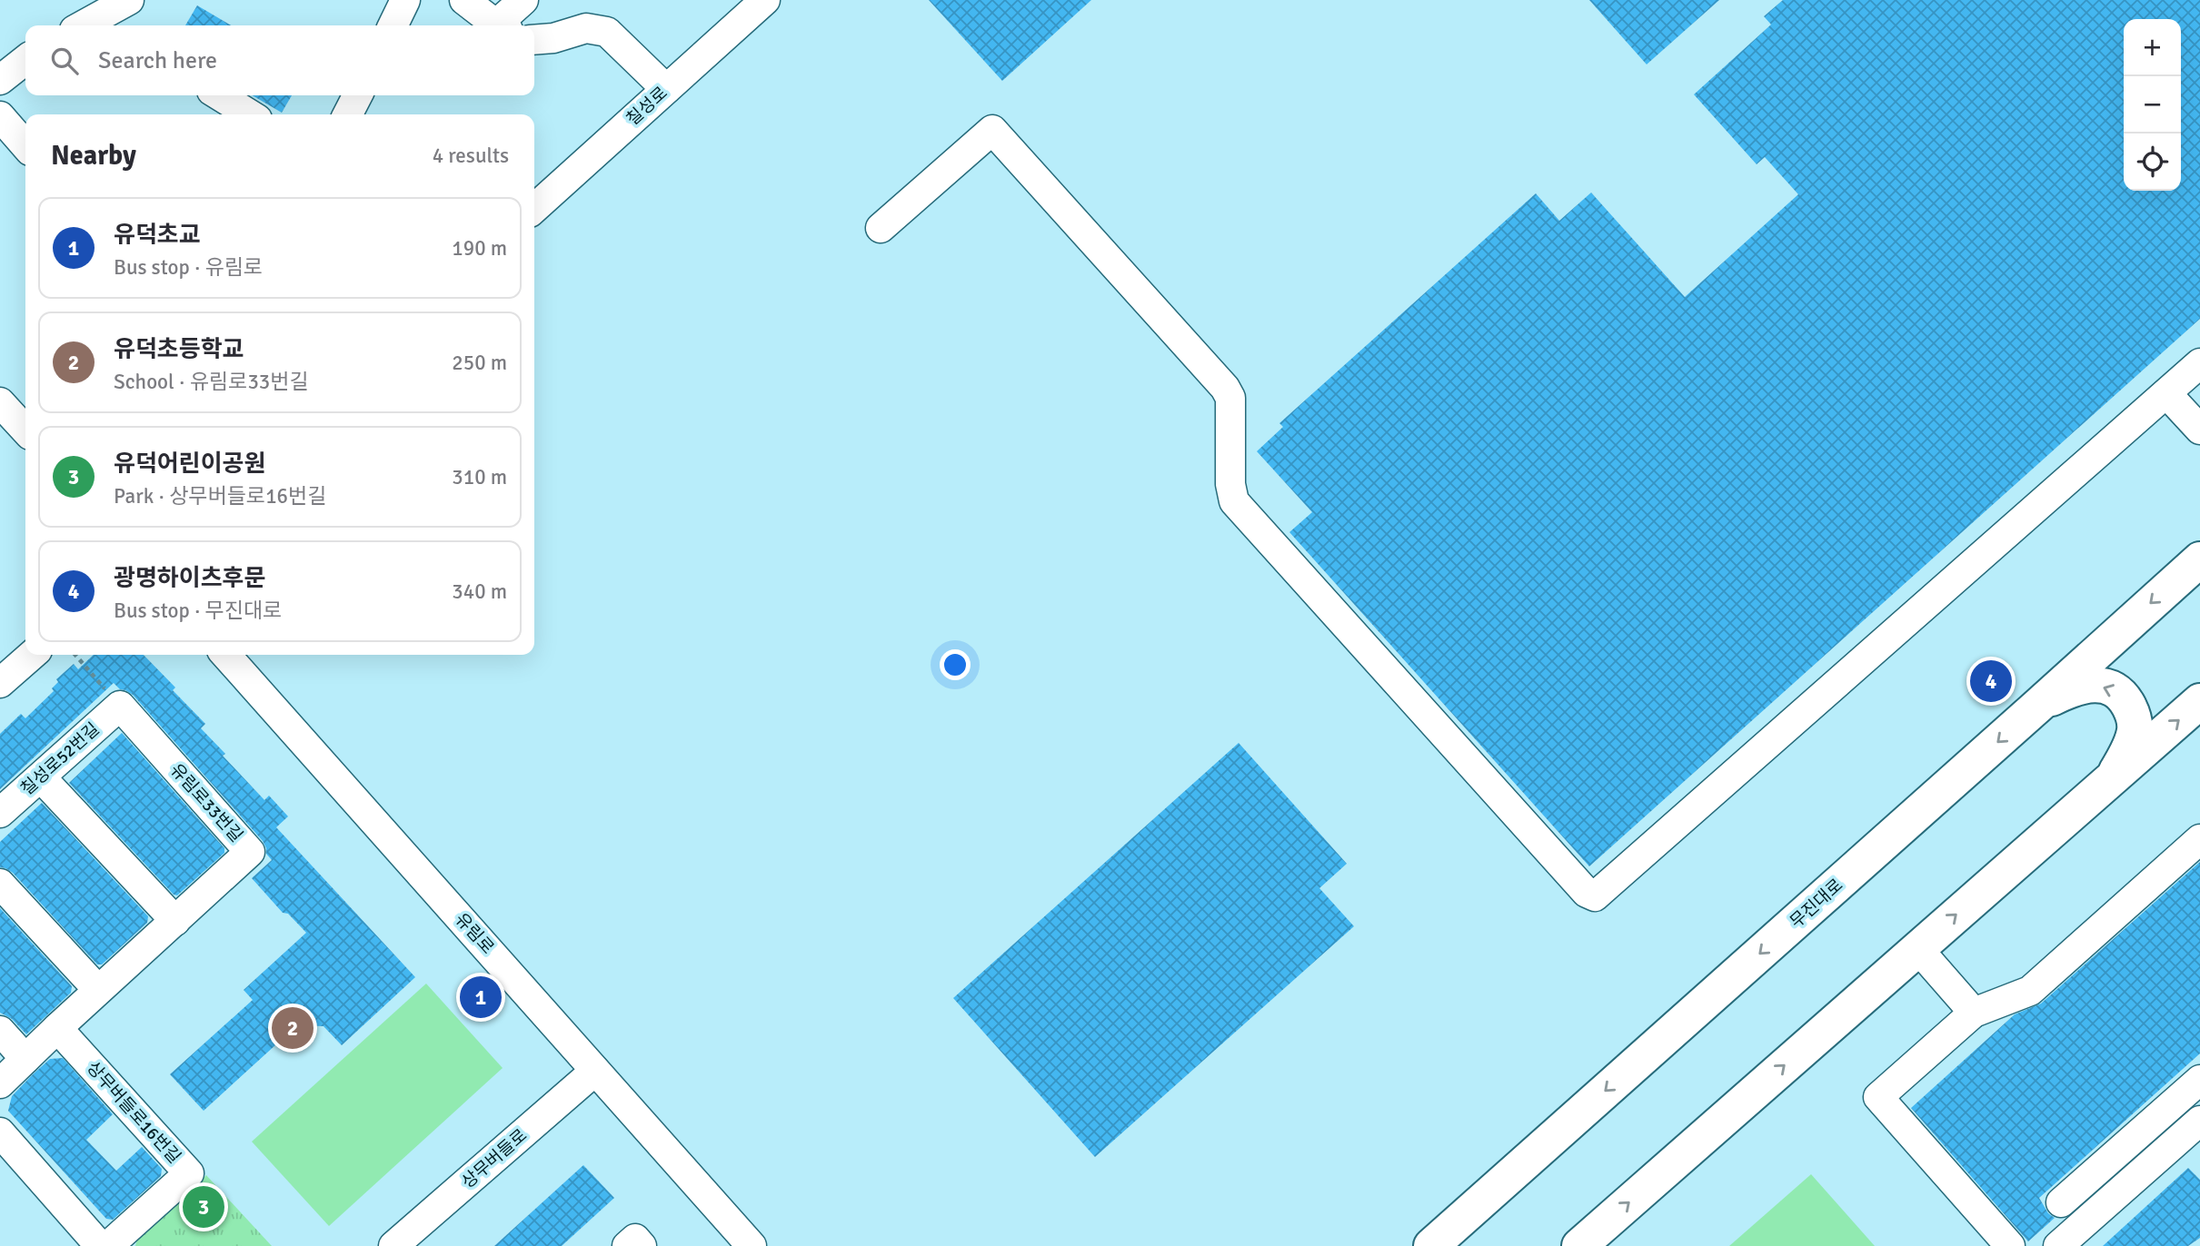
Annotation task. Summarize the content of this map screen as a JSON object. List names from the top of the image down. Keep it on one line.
{"streets":{"main road":["무진대로"],"street":["칠성로","칠성로52번길","유림로33번길","유림로","상무버들로16번길","상무버들로"]},"crossings":[["칠성로52번길","유림로33번길"],["유림로33번길","상무버들로16번길"],["유림로","상무버들로"]],"page":{"map_buttons":["+","−"],"search":"Search here","heading":["Nearby","4 results"],"list":[{"mark":"1","name":"유덕초교","note":"Bus stop · 유림로","value":"190 m"},{"mark":"2","name":"유덕초등학교","note":"School · 유림로33번길","value":"250 m"},{"mark":"3","name":"유덕어린이공원","note":"Park · 상무버들로16번길","value":"310 m"},{"mark":"4","name":"광명하이츠후문","note":"Bus stop · 무진대로","value":"340 m"}],"pins":["4","1","2","3"]}}
